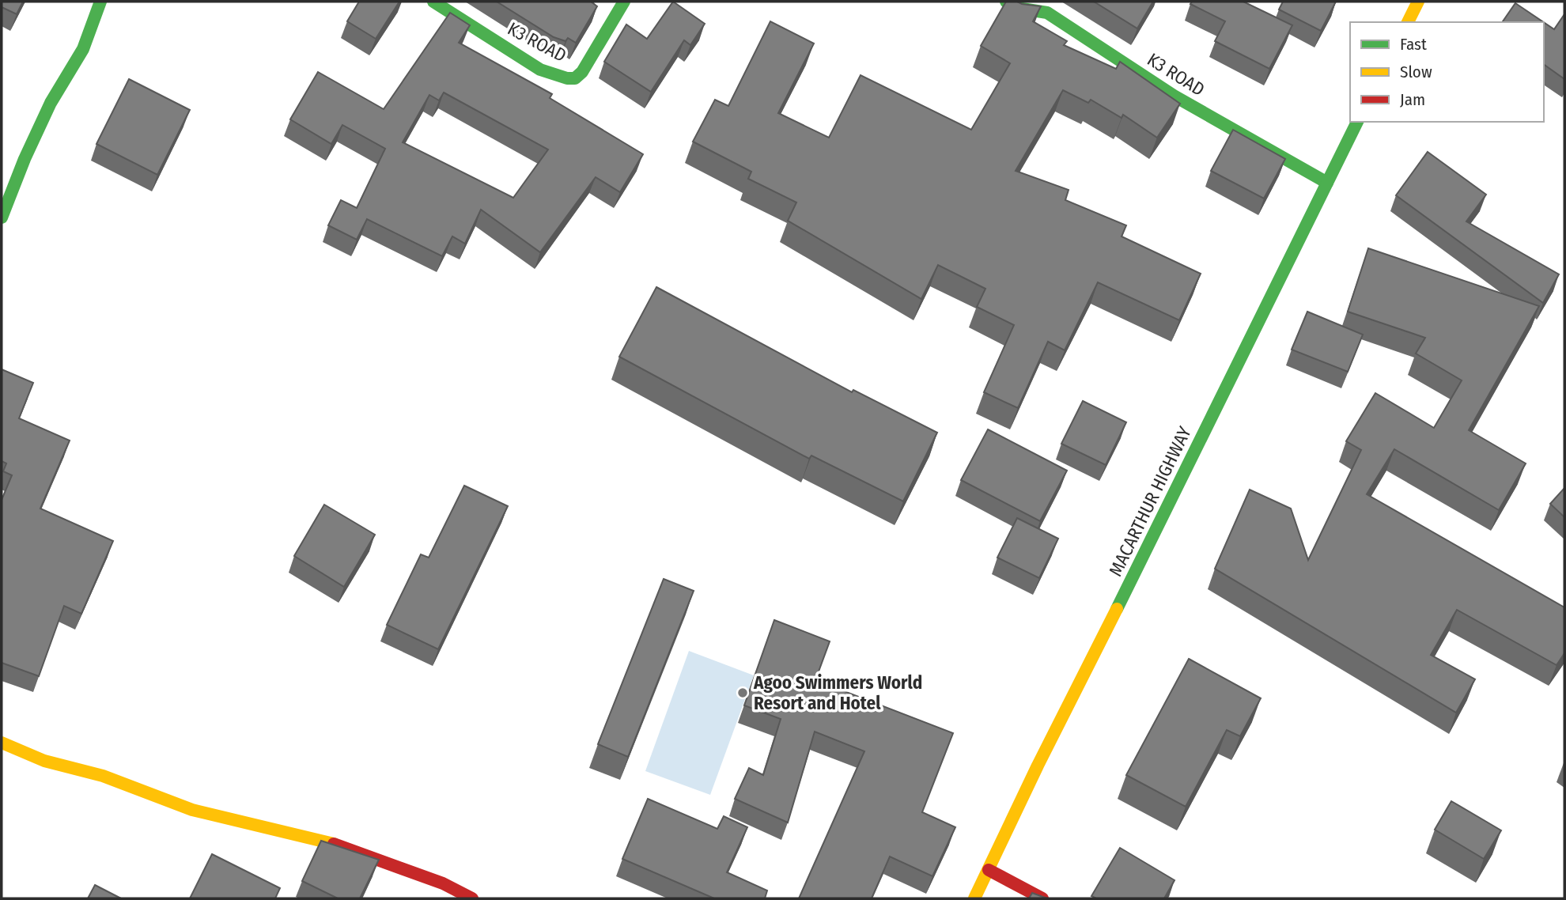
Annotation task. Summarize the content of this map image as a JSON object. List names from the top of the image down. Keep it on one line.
{"streets":{"main road":["K3 ROAD","MACARTHUR HIGHWAY"]},"crossings":[["K3 ROAD","MACARTHUR HIGHWAY"]],"places":["Agoo Swimmers World Resort and Hotel"],"legend":["Fast","Slow","Jam"]}
